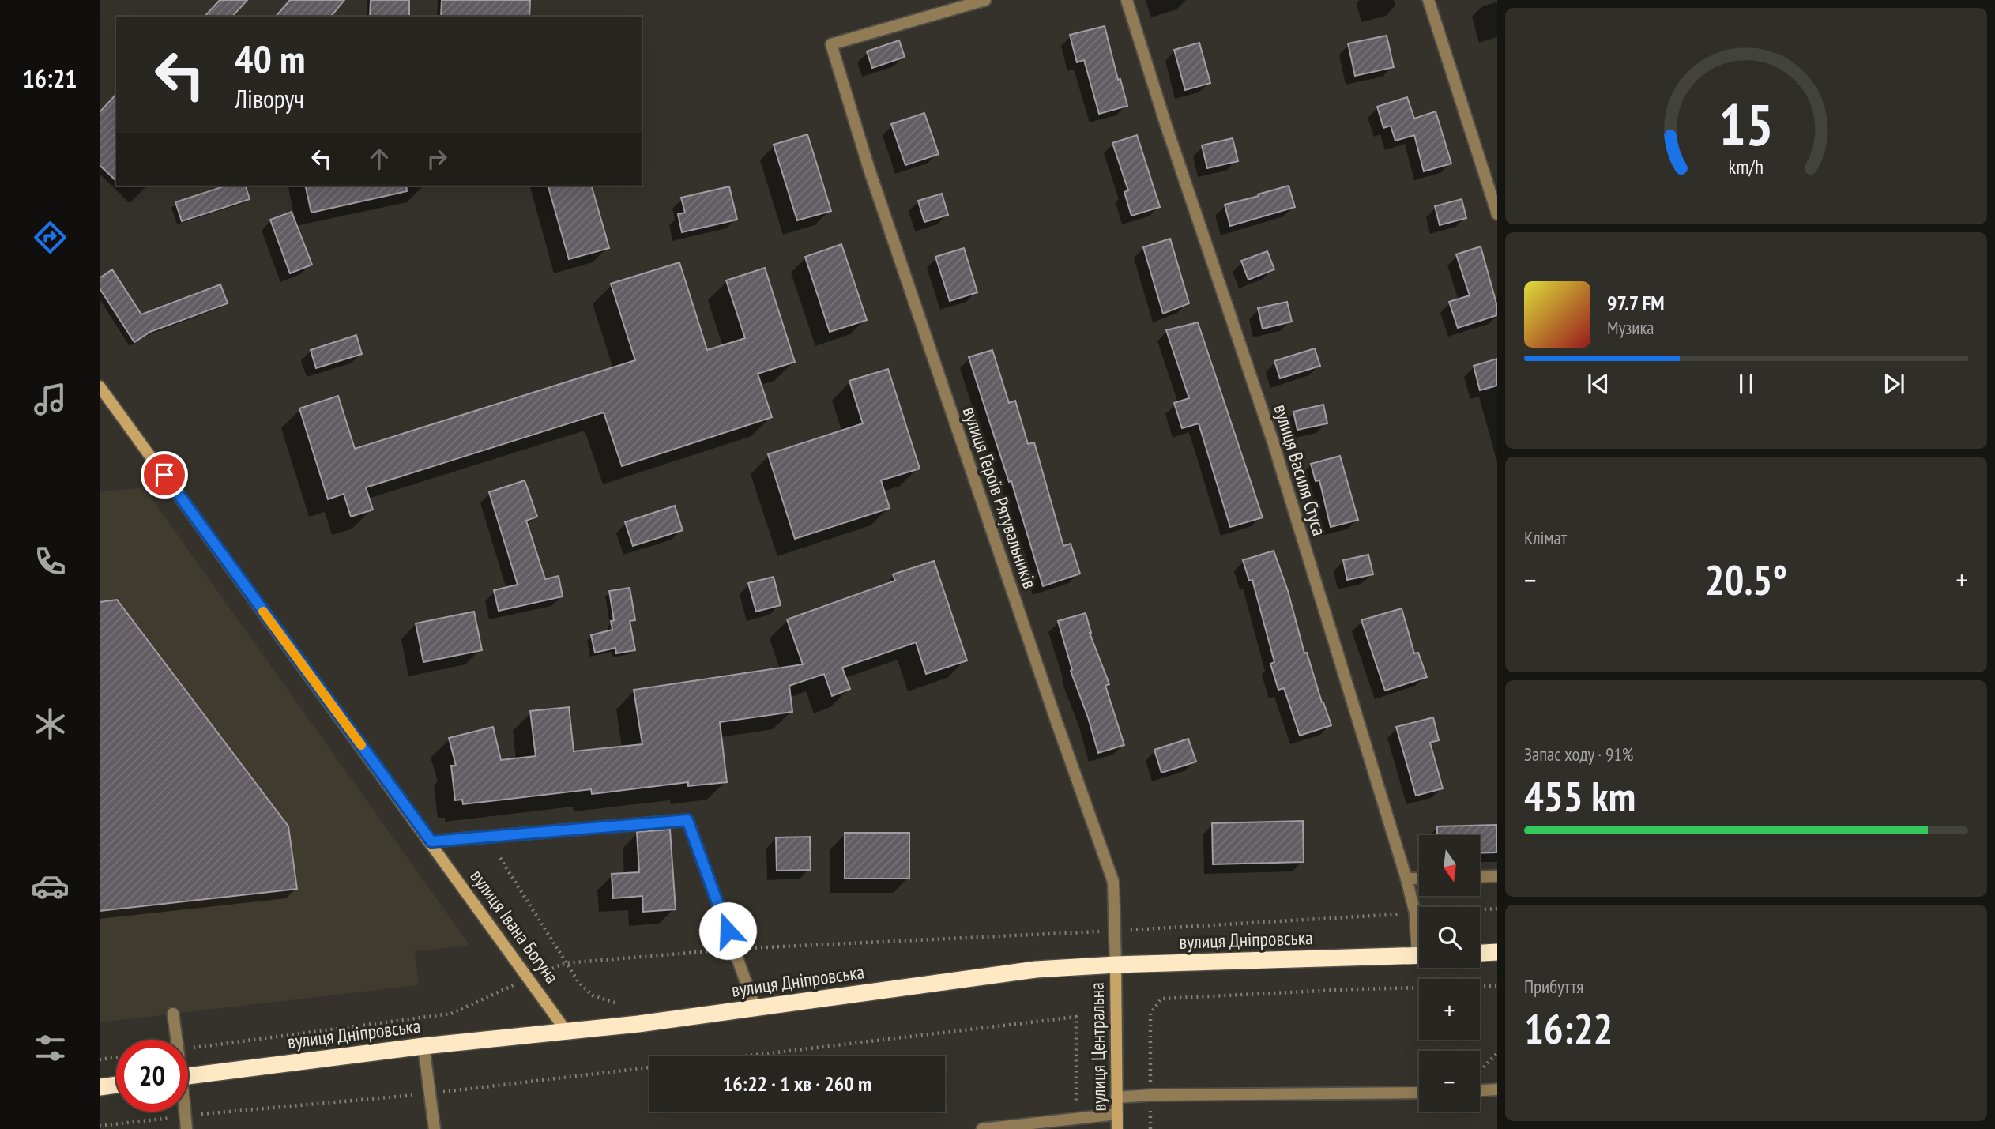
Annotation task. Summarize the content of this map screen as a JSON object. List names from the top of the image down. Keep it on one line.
{"streets":{"highway":["вулиця Дніпровська"],"street":["вулиця Василя Стуса","вулиця Героїв Рятувальників","вулиця Івана Богуна","вулиця Центральна"]},"crossings":[["вулиця Героїв Рятувальників","вулиця Дніпровська"],["вулиця Героїв Рятувальників","вулиця Центральна"],["вулиця Івана Богуна","вулиця Дніпровська"],["вулиця Дніпровська","вулиця Центральна"]],"north":"bottom","page":{"tabs":"16:21","turn":["40 m","Ліворуч"],"song":["97.7 FM","Музика"],"tile":["Клімат",["Запас ходу · 91%","455 km"],["Прибуття","16:22"]],"heat":["−","20.5°","+"],"map_buttons":["+","−"],"limit":"20","trip":"16:22 · 1 хв · 260 m","gauge":["15","km/h"]}}
